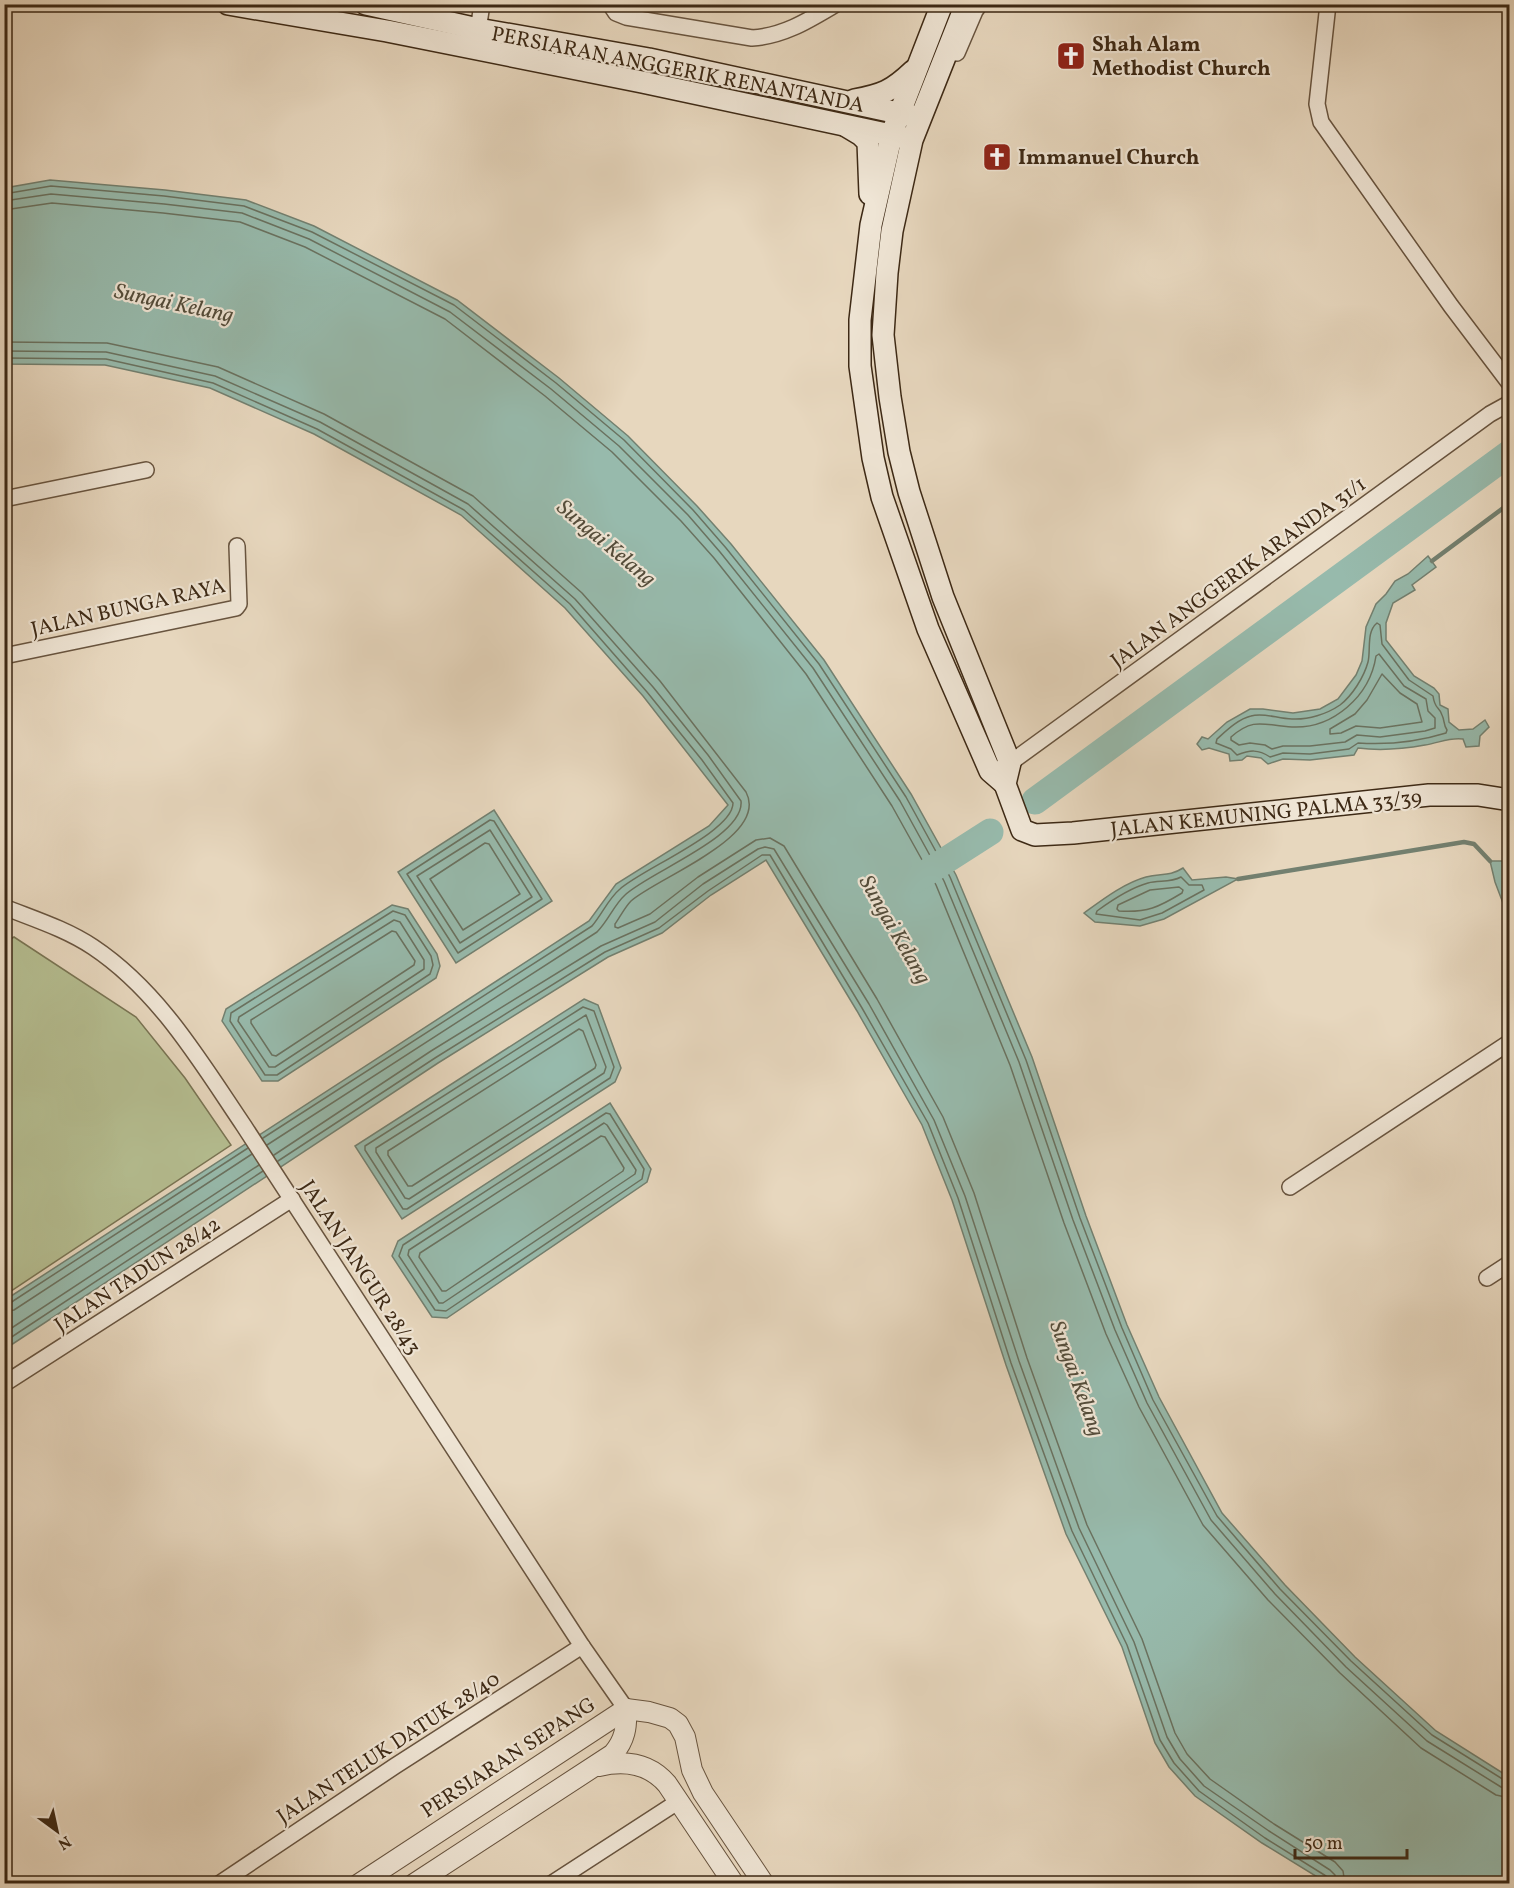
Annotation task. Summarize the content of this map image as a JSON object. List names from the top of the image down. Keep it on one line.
{"streets":{"main road":["PERSIARAN ANGGERIK RENANTANDA","JALAN KEMUNING PALMA 33/39"],"street":["JALAN ANGGERIK ARANDA 31/1","JALAN BUNGA RAYA","JALAN JANGUR 28/43","JALAN TADUN 28/42","JALAN TELUK DATUK 28/40","PERSIARAN SEPANG"]},"crossings":[["JALAN JANGUR 28/43","JALAN TADUN 28/42"],["JALAN JANGUR 28/43","JALAN TELUK DATUK 28/40"],["JALAN JANGUR 28/43","PERSIARAN SEPANG"]],"water":["Sungai Kelang"],"places":{"church":["Shah Alam Methodist Church","Immanuel Church"]},"scale_bar":"50 m","north":"bottom right"}
